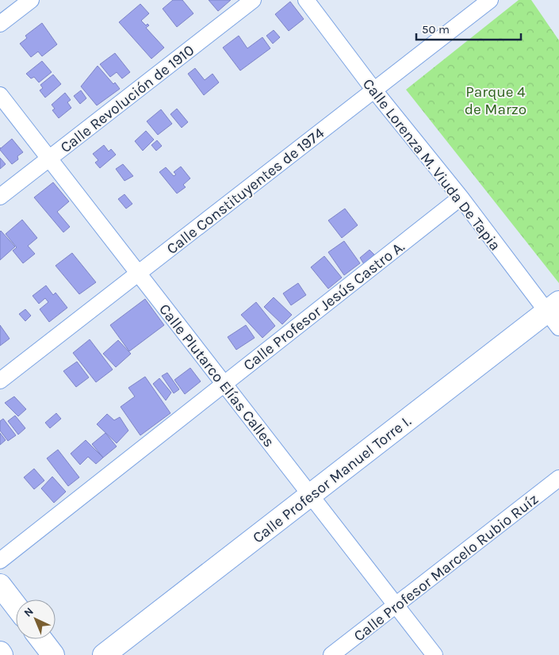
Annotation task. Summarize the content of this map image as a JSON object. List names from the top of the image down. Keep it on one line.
{"streets":{"street":["Calle Revolución de 1910","Calle Lorenza M. Viuda De Tapia","Calle Constituyentes de 1974","Calle Profesor Jesús Castro A.","Calle Plutarco Elías Calles","Calle Profesor Manuel Torre I.","Calle Profesor Marcelo Rubio Ruíz"]},"crossings":[["Calle Revolución de 1910","Calle Plutarco Elías Calles"],["Calle Lorenza M. Viuda De Tapia","Calle Constituyentes de 1974"],["Calle Lorenza M. Viuda De Tapia","Calle Profesor Jesús Castro A."],["Calle Lorenza M. Viuda De Tapia","Calle Profesor Manuel Torre I."],["Calle Constituyentes de 1974","Calle Plutarco Elías Calles"],["Calle Profesor Jesús Castro A.","Calle Plutarco Elías Calles"],["Calle Plutarco Elías Calles","Calle Profesor Manuel Torre I."],["Calle Plutarco Elías Calles","Calle Profesor Marcelo Rubio Ruíz"]],"parks":["Parque 4 de Marzo"],"scale_bar":"50 m","north":"top left"}
